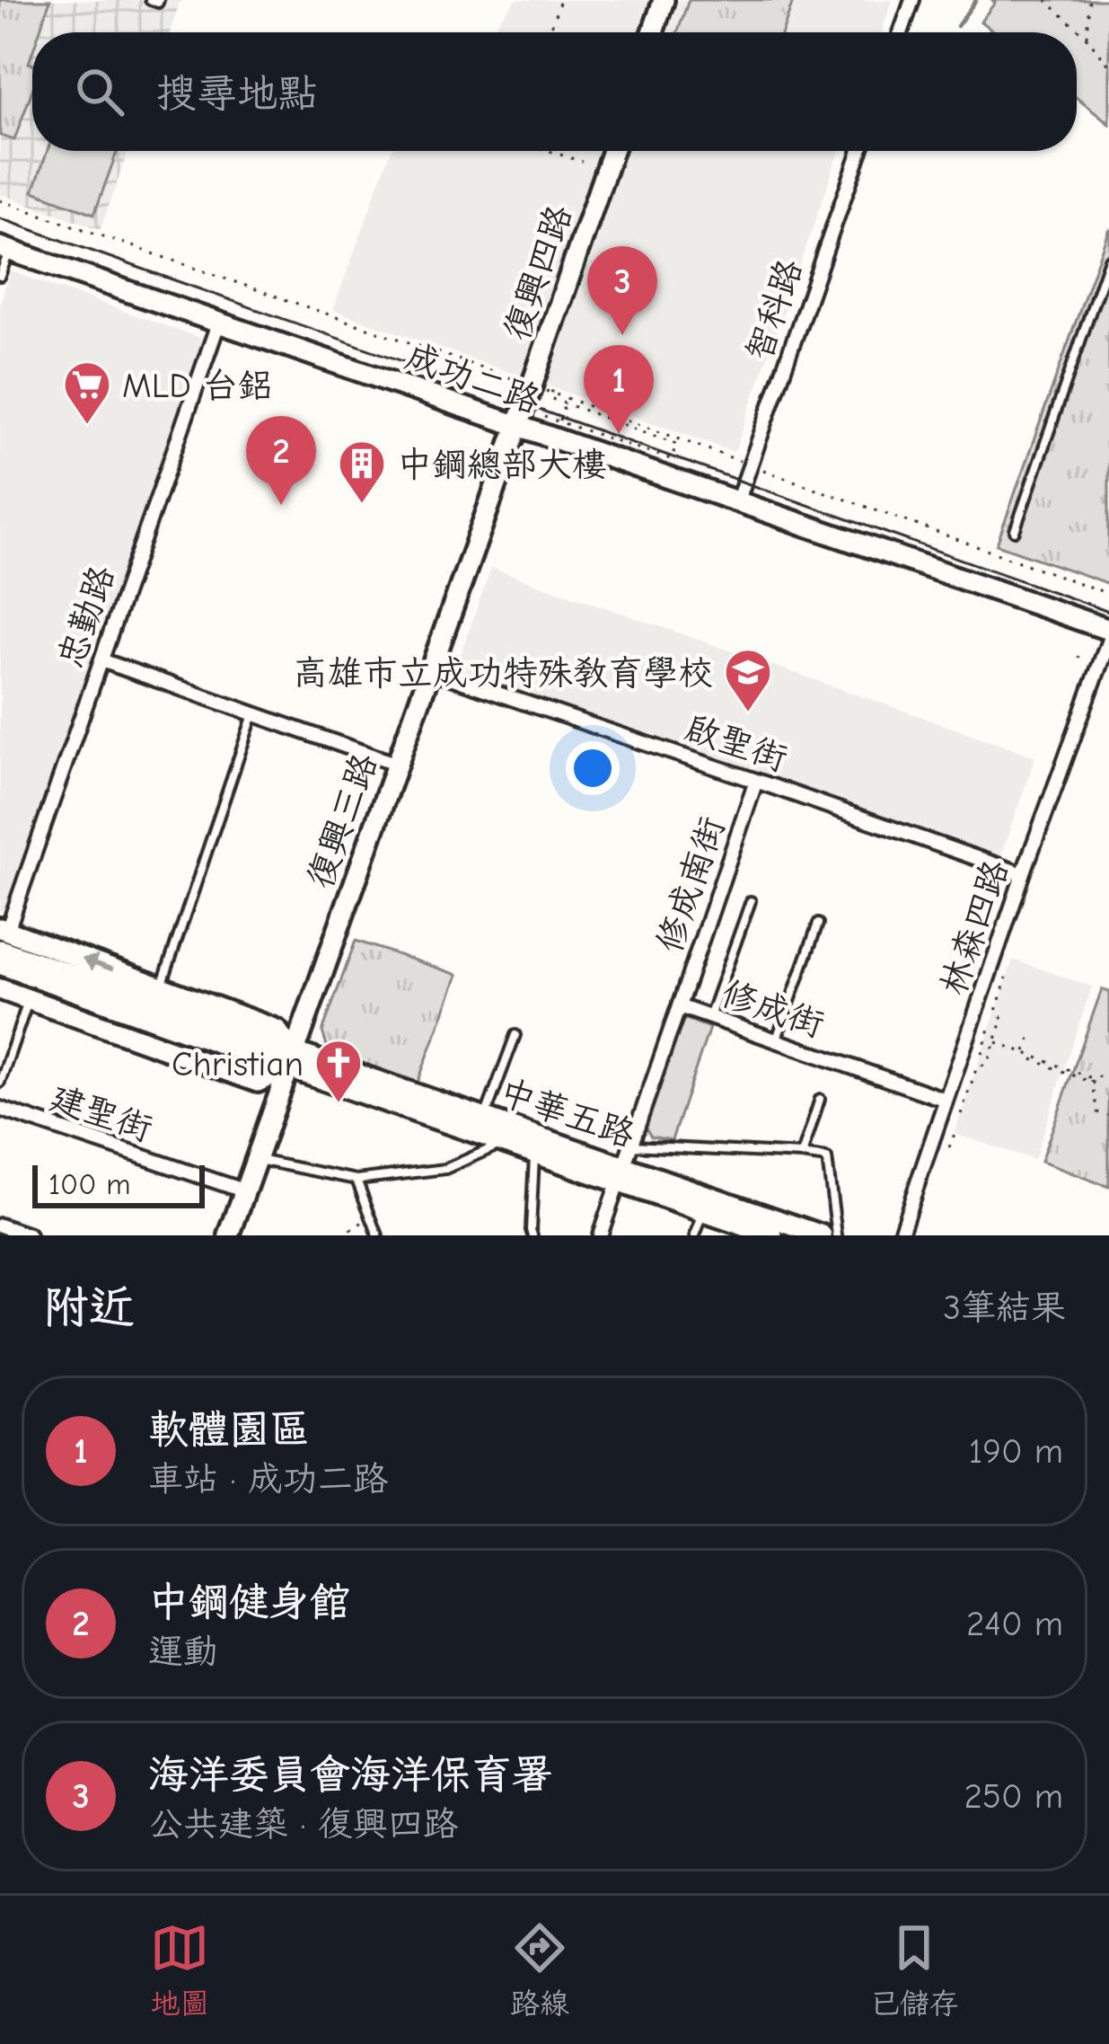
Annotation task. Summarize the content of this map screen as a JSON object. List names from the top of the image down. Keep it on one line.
{"streets":{"street":["復興四路","智科路","成功二路","忠勤路","啟聖街","復興三路","修成南街","林森四路","修成街","建聖街","中華五路"]},"crossings":[["復興四路","成功二路"],["復興四路","復興三路"],["智科路","成功二路"],["成功二路","忠勤路"],["成功二路","復興三路"],["忠勤路","中華五路"],["啟聖街","復興三路"],["啟聖街","修成南街"],["啟聖街","林森四路"],["復興三路","建聖街"],["復興三路","中華五路"],["修成南街","修成街"],["林森四路","修成街"],["修成街","中華五路"]],"places":{"supermarket":["MLD 台鋁"],"building":["中鋼總部大樓"],"school or university":["高雄市立成功特殊教育學校"],"church":["Christian"]},"scale_bar":"100 m","page":{"search":"搜尋地點","pins":["3","1","2"],"scale":"100 m","heading":["附近","3筆結果"],"list":[{"mark":"1","name":"軟體園區","note":"車站 · 成功二路","value":"190 m"},{"mark":"2","name":"中鋼健身館","note":"運動","value":"240 m"},{"mark":"3","name":"海洋委員會海洋保育署","note":"公共建築 · 復興四路","value":"250 m"}],"nav":["地圖","路線","已儲存"]}}
